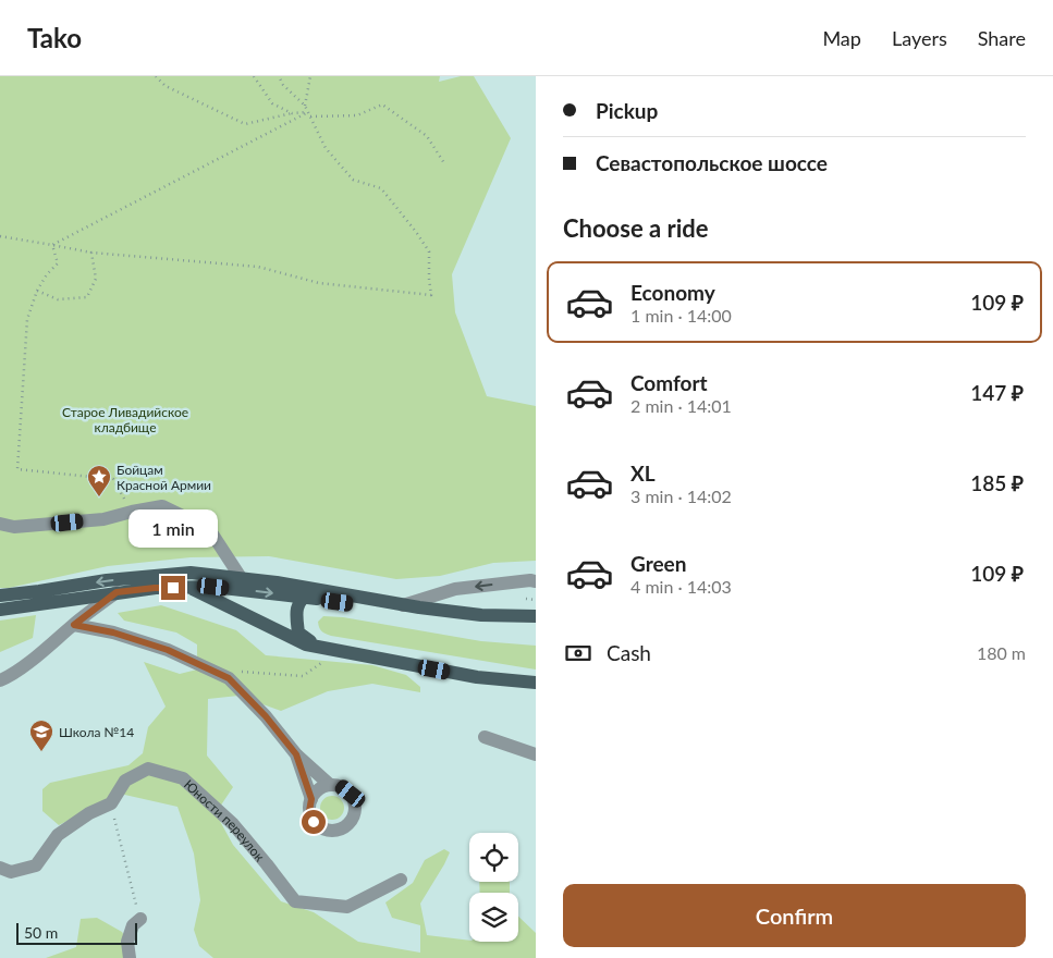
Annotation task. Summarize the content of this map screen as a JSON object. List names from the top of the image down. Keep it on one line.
{"streets":{"street":["Юности переулок"]},"parks":["Старое Ливадийское кладбище"],"places":{"place":["Бойцам Красной Армии"],"school or university":["Школа №14"]},"scale_bar":"50 m","page":{"header":"Tako","nav":["Map","Layers","Share"],"banner":["Pickup","Севастопольское шоссе"],"heading":"Choose a ride","list":[{"name":"Economy","note":"1 min · 14:00","value":"109 ₽"},{"name":"Comfort","note":"2 min · 14:01","value":"147 ₽"},{"name":"XL","note":"3 min · 14:02","value":"185 ₽"},{"name":"Green","note":"4 min · 14:03","value":"109 ₽"}],"bubble":"1 min","pay":["Cash","180 m"],"buttons":"Confirm","scale":"50 m"}}
